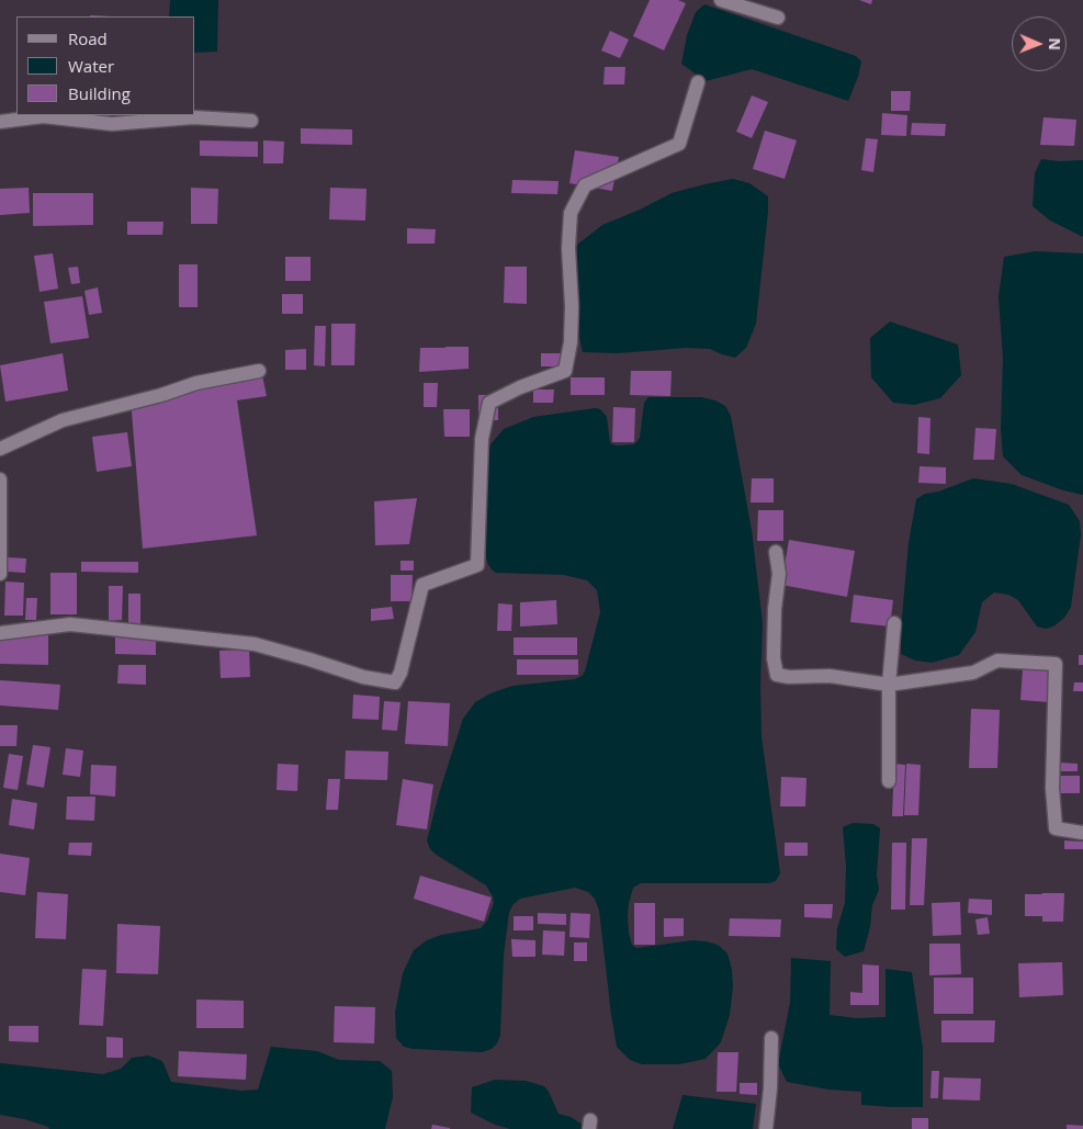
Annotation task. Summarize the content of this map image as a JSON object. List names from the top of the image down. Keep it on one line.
{"legend":["Road","Water","Building"],"north":"right"}
